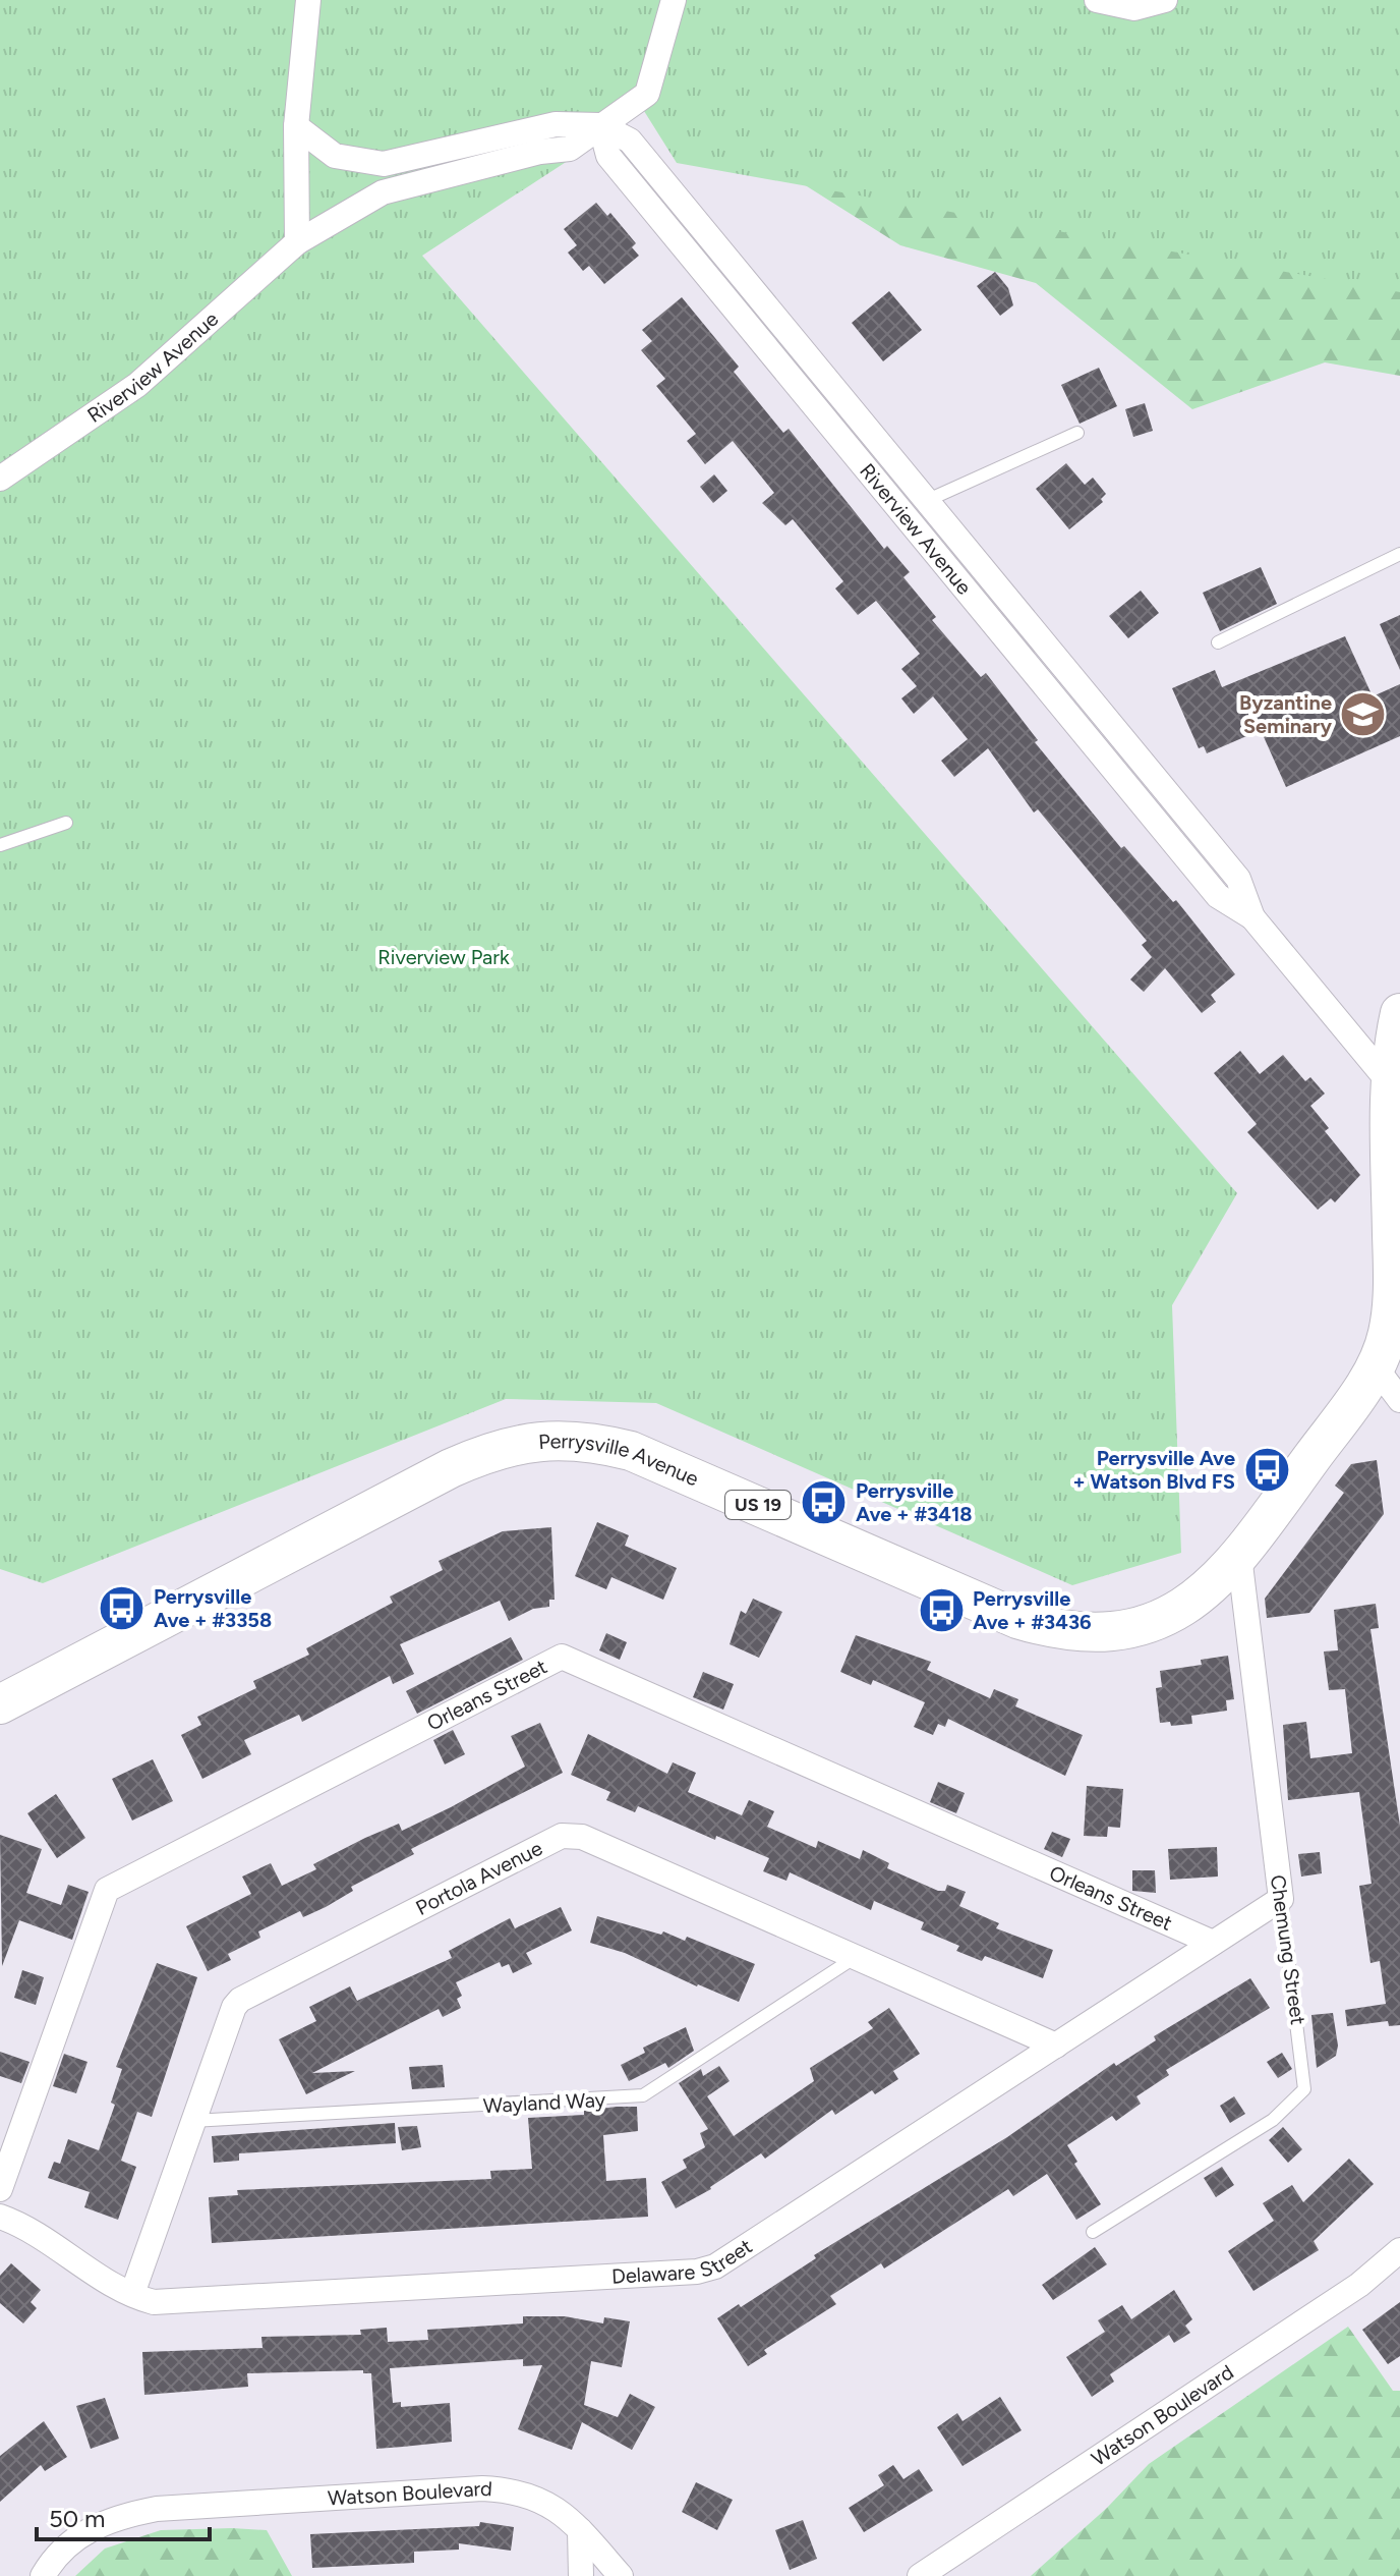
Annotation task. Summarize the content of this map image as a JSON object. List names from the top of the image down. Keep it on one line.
{"streets":{"main road":["Perrysville Avenue","US 19"],"street":["Riverview Avenue","Orleans Street","Portola Avenue","Chemung Street","Delaware Street","Watson Boulevard"],"lane":["Wayland Way"]},"crossings":[["Riverview Avenue","Perrysville Avenue"],["Perrysville Avenue","Chemung Street"],["Orleans Street","Delaware Street"],["Portola Avenue","Wayland Way"],["Portola Avenue","Delaware Street"],["Chemung Street","Delaware Street"]],"parks":["Riverview Park"],"places":{"school or university":["Byzantine Seminary"],"bus stop":["Perrysville Ave + Watson Blvd FS","Perrysville Ave + #3418","Perrysville Ave + #3358","Perrysville Ave + #3436"]},"scale_bar":"50 m"}
